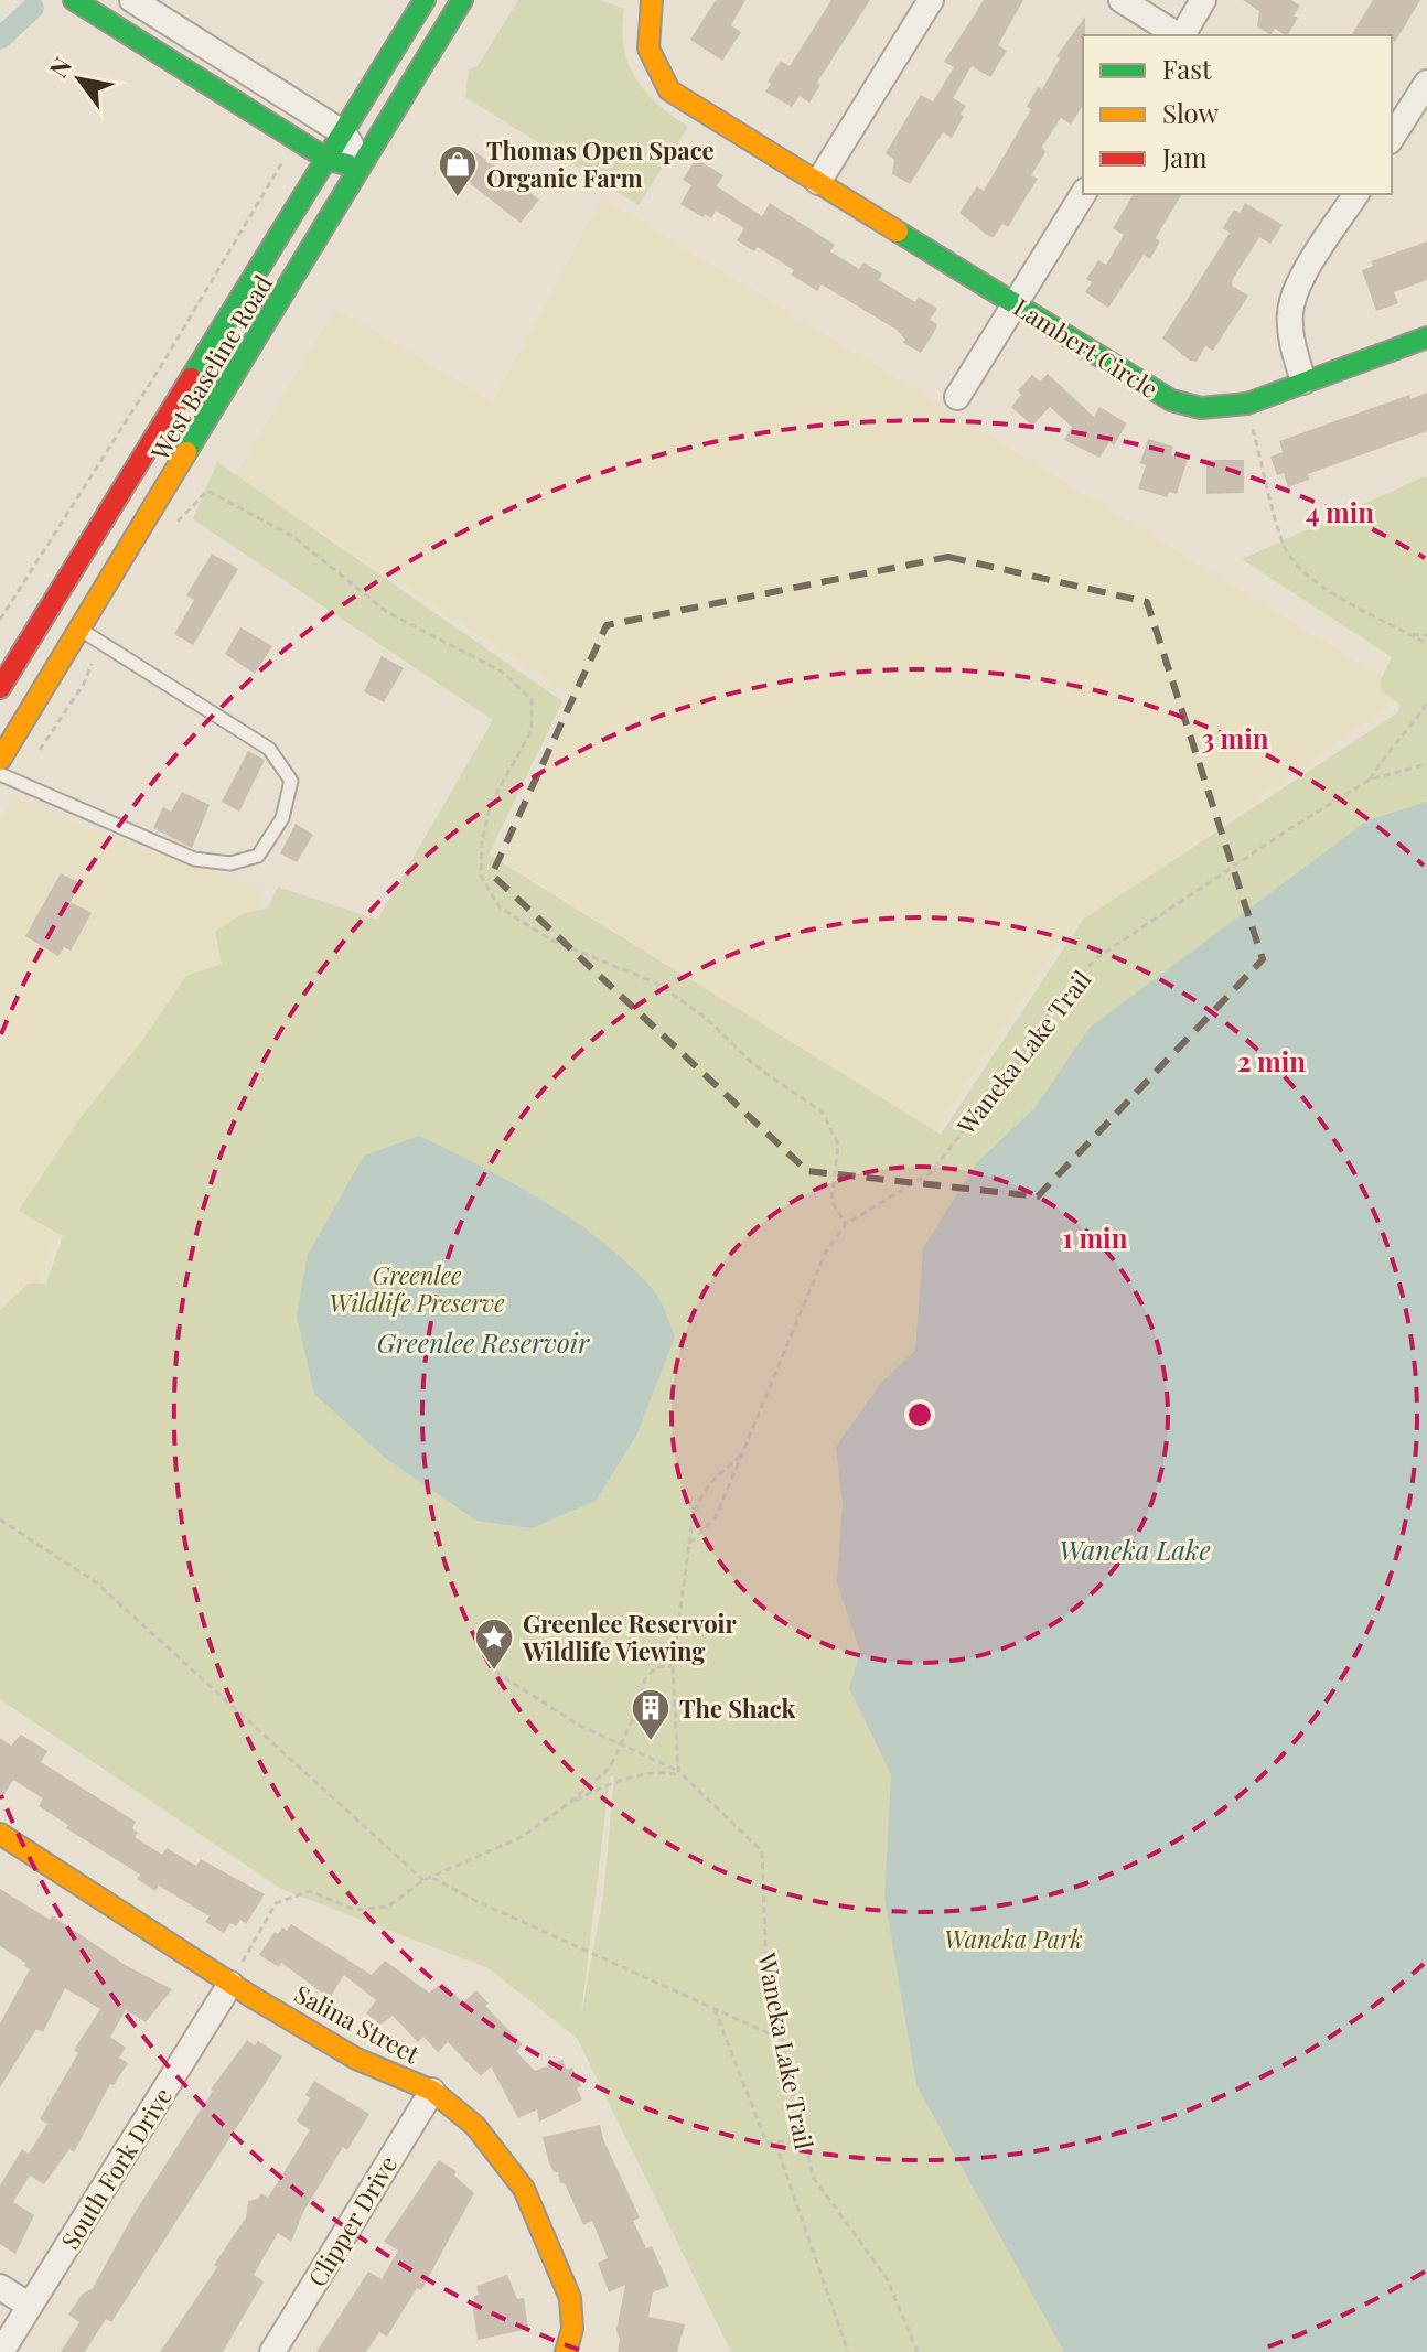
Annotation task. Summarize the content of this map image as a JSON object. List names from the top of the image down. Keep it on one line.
{"streets":{"street":["Lambert Circle","West Baseline Road","Salina Street","South Fork Drive","Clipper Drive"],"path":["Waneka Lake Trail"]},"crossings":[["Salina Street","South Fork Drive"],["Salina Street","Clipper Drive"]],"water":["Greenlee Reservoir","Waneka Lake"],"parks":["Greenlee Wildlife Preserve","Waneka Park"],"places":{"shop":["Thomas Open Space Organic Farm"],"place":["Greenlee Reservoir Wildlife Viewing"],"building":["The Shack"]},"legend":["Fast","Slow","Jam"],"north":"top left","rings":["4 min","3 min","2 min","1 min"]}
